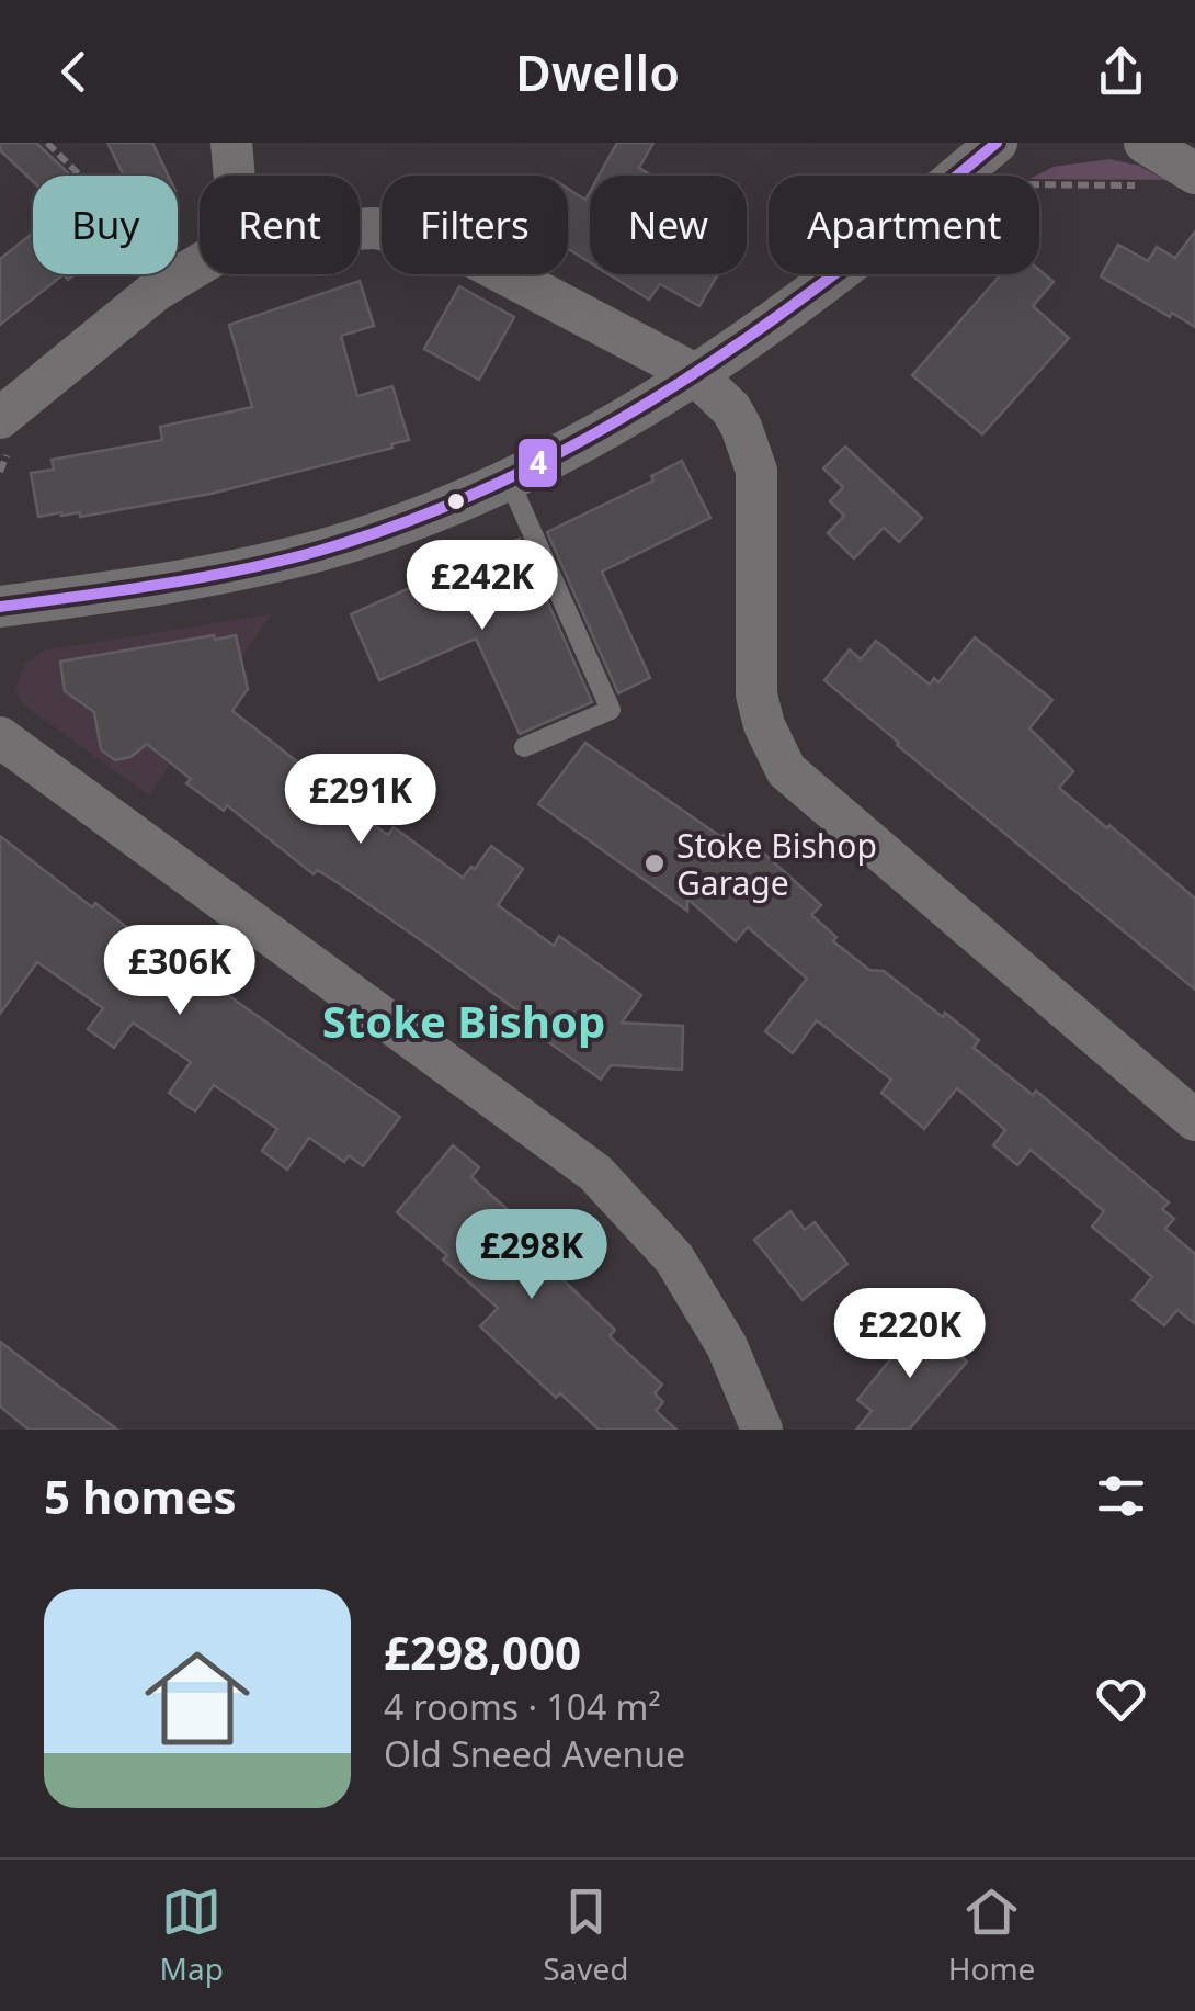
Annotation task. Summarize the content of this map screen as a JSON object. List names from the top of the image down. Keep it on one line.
{"districts":["Stoke Bishop"],"places":["Stoke Bishop Garage"],"lines":["transit line 4"],"page":{"header":"Dwello","chip":["Buy","Rent","Filters","New","Apartment"],"price":["£242K","£291K","£306K","£298K","£220K"],"heading":"5 homes","list":[{"name":"£298,000","note":"4 rooms · 104 m² · Old Sneed Avenue"}],"tabs":["Map","Saved","Home"]}}
